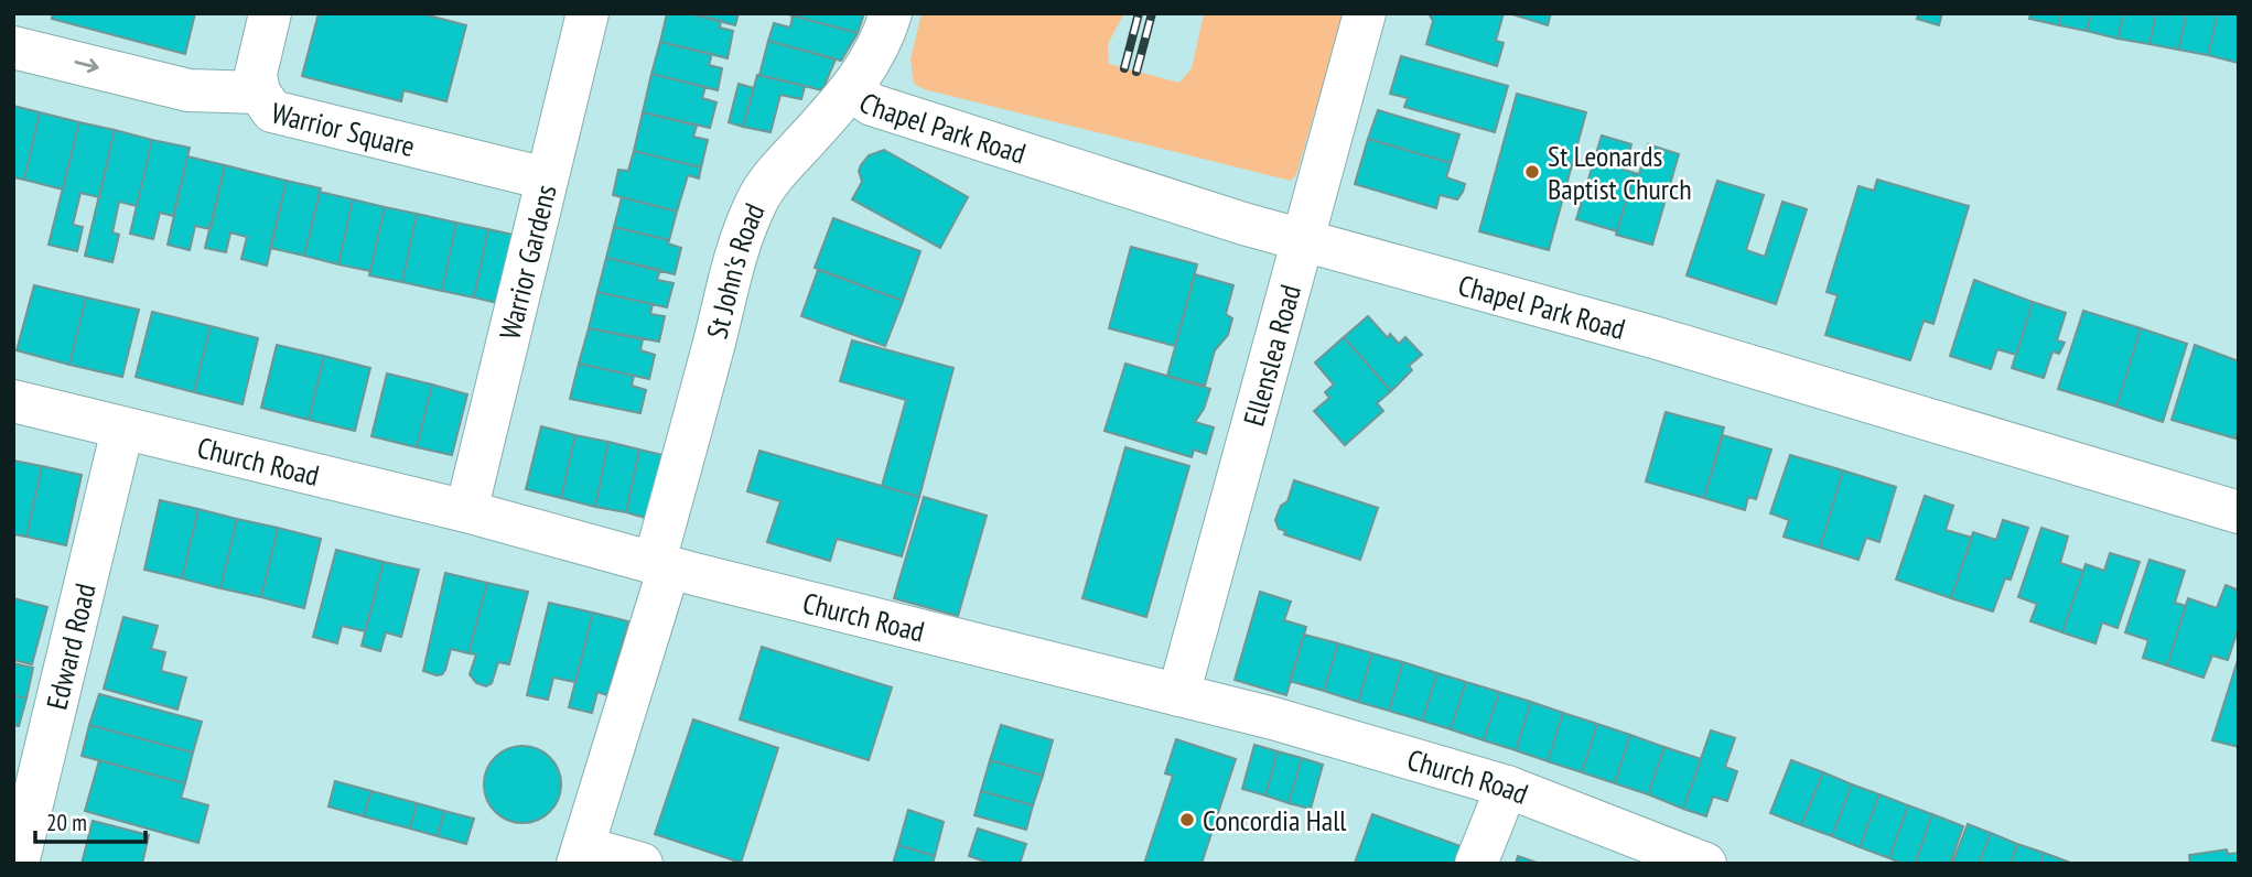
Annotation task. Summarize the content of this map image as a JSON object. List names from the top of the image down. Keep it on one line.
{"streets":{"street":["Warrior Square","Chapel Park Road","Warrior Gardens","St John's Road","Ellenslea Road","Church Road","Edward Road"]},"crossings":[["Warrior Square","Warrior Gardens"],["Chapel Park Road","St John's Road"],["Chapel Park Road","Ellenslea Road"],["Warrior Gardens","Church Road"],["St John's Road","Church Road"],["Ellenslea Road","Church Road"],["Church Road","Edward Road"]],"one_way":["Warrior Square"],"places":["St Leonards Baptist Church","Concordia Hall"],"scale_bar":"20 m"}
